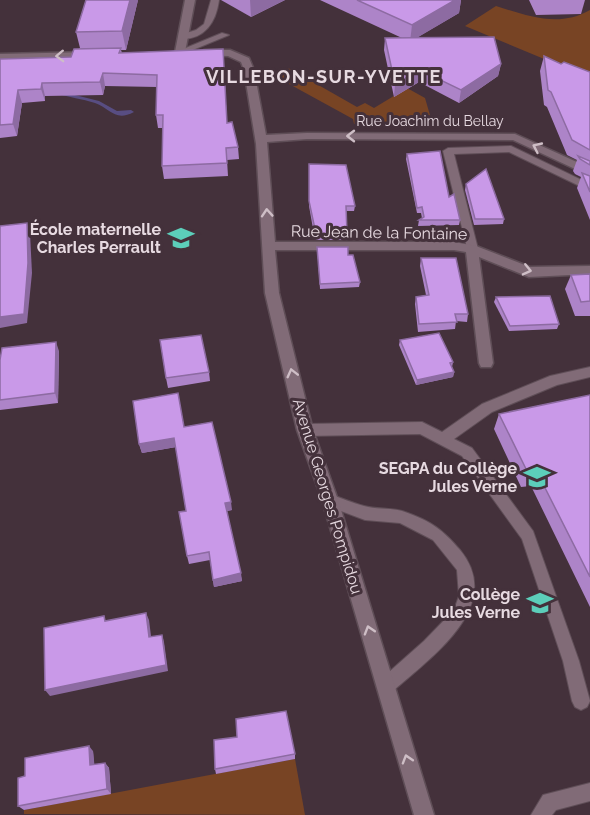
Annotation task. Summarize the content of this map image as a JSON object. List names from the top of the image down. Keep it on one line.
{"streets":{"street":["Rue Joachim du Bellay","Rue Jean de la Fontaine","Avenue Georges Pompidou"]},"crossings":[["Rue Joachim du Bellay","Avenue Georges Pompidou"],["Rue Jean de la Fontaine","Avenue Georges Pompidou"]],"one_way":["Rue Joachim du Bellay","Rue Jean de la Fontaine","Avenue Georges Pompidou"],"districts":["VILLEBON-SUR-YVETTE"],"places":{"school or university":["École maternelle Charles Perrault","SEGPA du Collège Jules Verne","Collège Jules Verne"]}}
